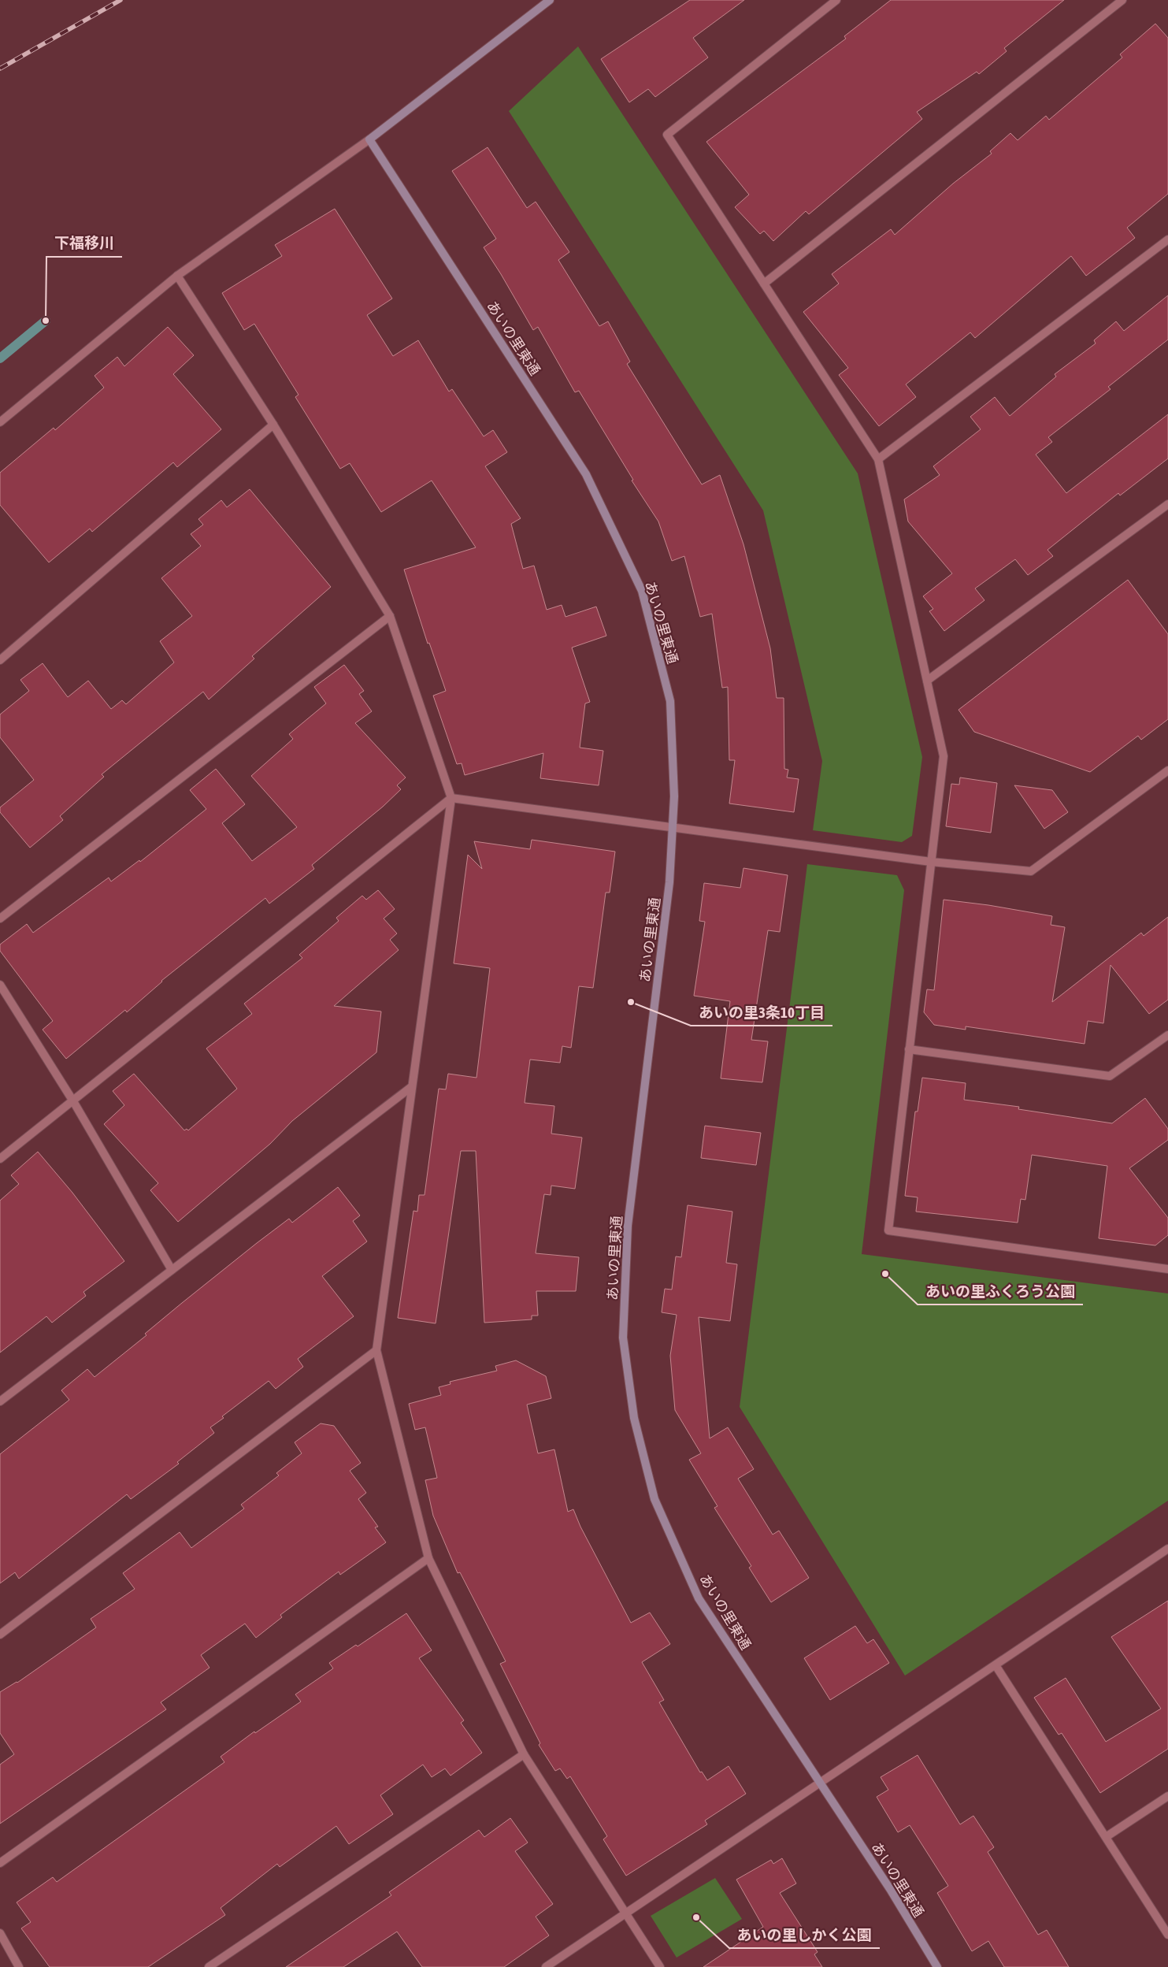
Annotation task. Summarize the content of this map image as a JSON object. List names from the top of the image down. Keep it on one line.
{"streets":{"street":["あいの里東通"]},"places":["下福移川","あいの里3条10丁目","あいの里ふくろう公園","あいの里しかく公園"]}
